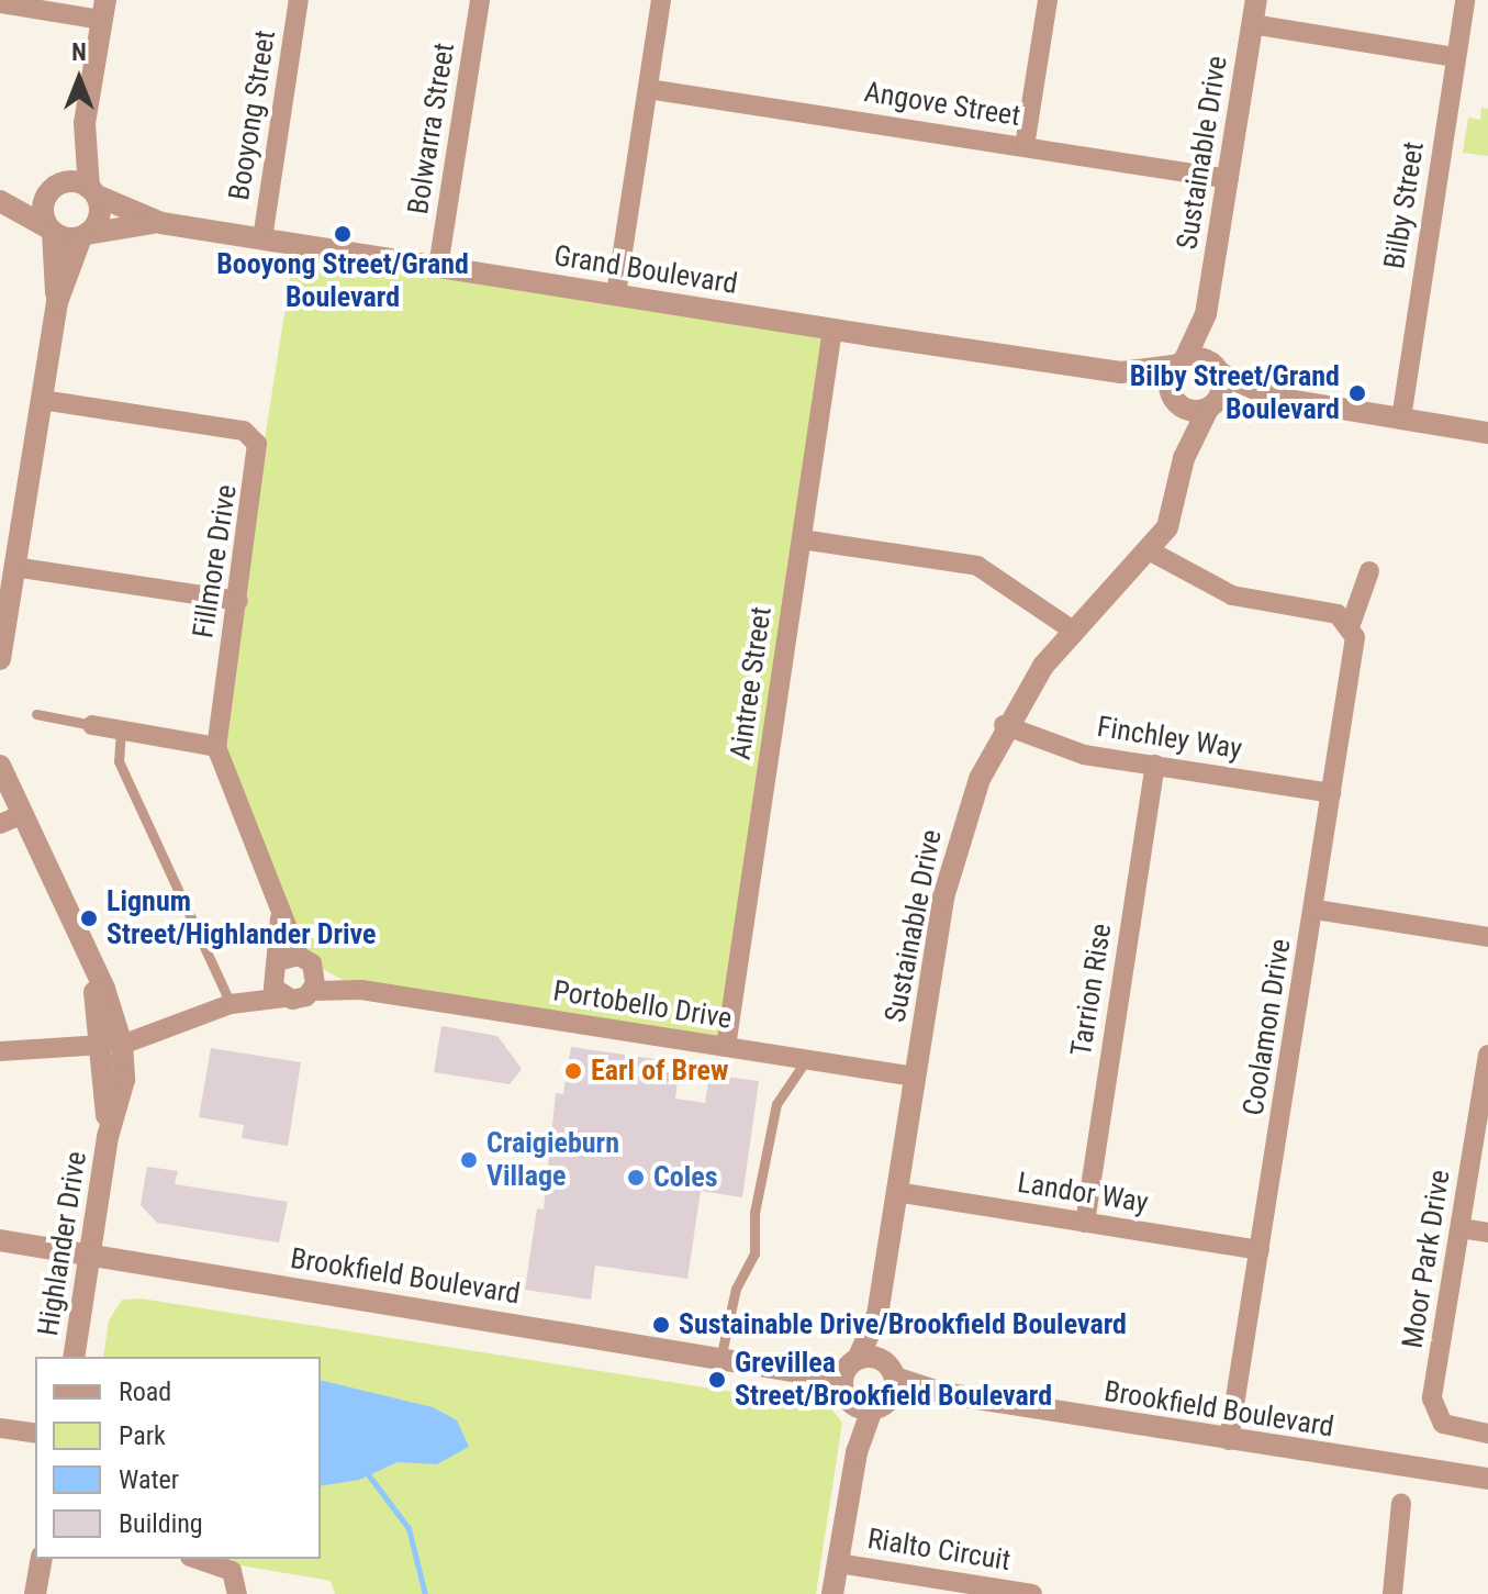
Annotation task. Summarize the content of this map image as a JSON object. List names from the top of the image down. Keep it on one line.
{"streets":{"street":["Angove Street","Booyong Street","Bolwarra Street","Sustainable Drive","Bilby Street","Grand Boulevard","Fillmore Drive","Aintree Street","Finchley Way","Tarrion Rise","Portobello Drive","Coolamon Drive","Landor Way","Highlander Drive","Moor Park Drive","Brookfield Boulevard","Rialto Circuit"]},"crossings":[["Angove Street","Sustainable Drive"],["Booyong Street","Grand Boulevard"],["Bolwarra Street","Grand Boulevard"],["Sustainable Drive","Grand Boulevard"],["Sustainable Drive","Finchley Way"],["Sustainable Drive","Portobello Drive"],["Sustainable Drive","Landor Way"],["Sustainable Drive","Brookfield Boulevard"],["Sustainable Drive","Rialto Circuit"],["Grand Boulevard","Aintree Street"],["Aintree Street","Portobello Drive"],["Finchley Way","Tarrion Rise"],["Finchley Way","Coolamon Drive"],["Tarrion Rise","Landor Way"],["Coolamon Drive","Landor Way"],["Coolamon Drive","Brookfield Boulevard"],["Highlander Drive","Brookfield Boulevard"]],"places":["Booyong Street/Grand Boulevard","Bilby Street/Grand Boulevard","Lignum Street/Highlander Drive","Earl of Brew","Craigieburn Village","Coles","Sustainable Drive/Brookfield Boulevard","Grevillea Street/Brookfield Boulevard"],"legend":["Road","Park","Water","Building"],"north":"top"}
